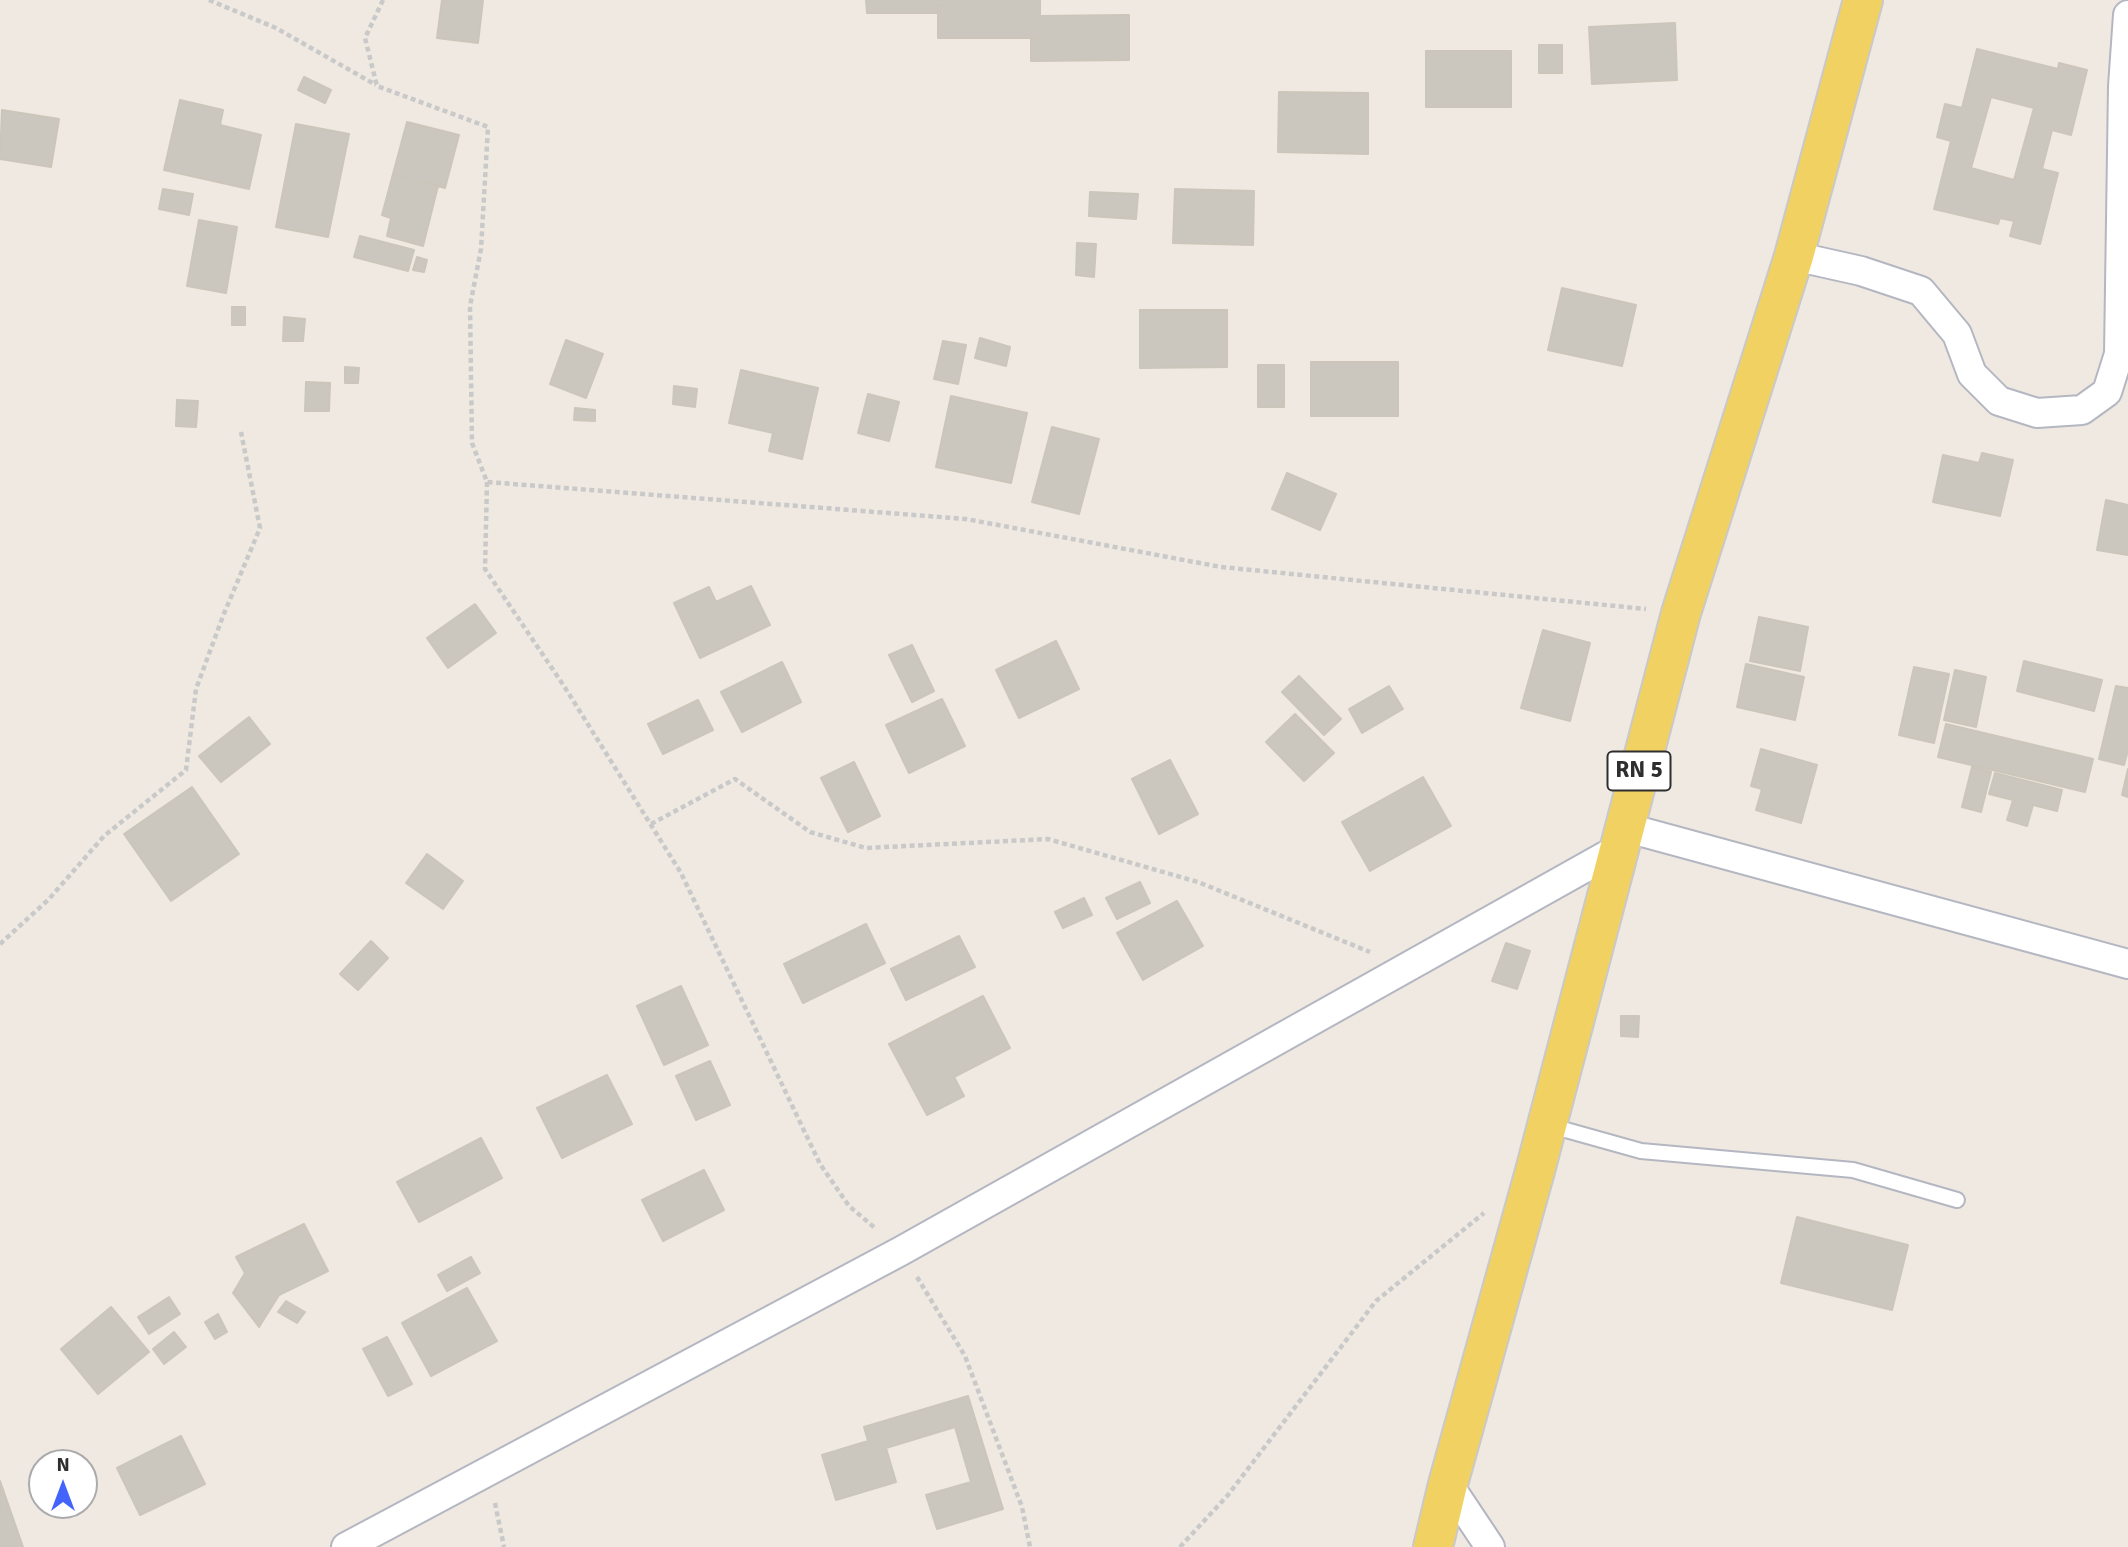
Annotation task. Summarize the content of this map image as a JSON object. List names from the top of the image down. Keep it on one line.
{"streets":{"main road":["RN 5"]},"north":"top"}
